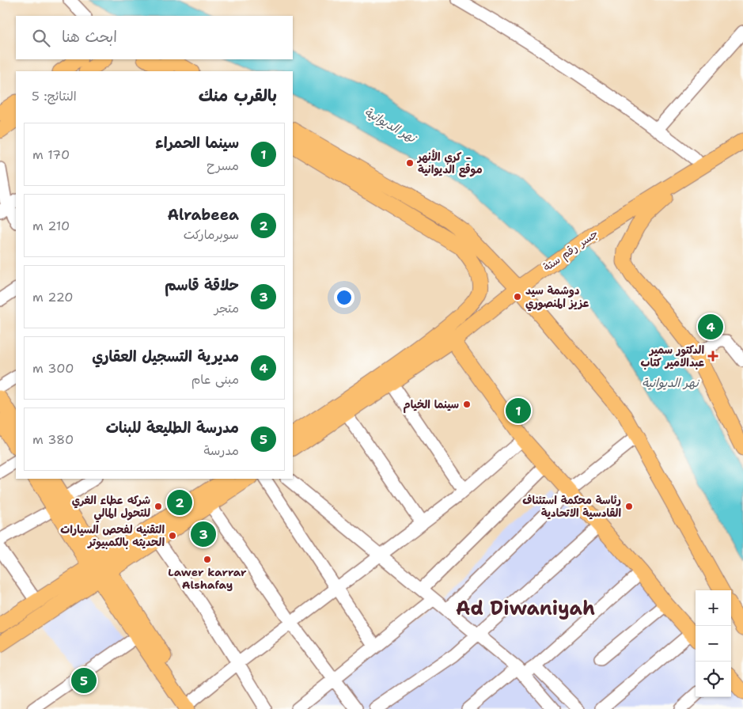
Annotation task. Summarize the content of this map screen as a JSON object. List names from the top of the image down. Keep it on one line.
{"streets":{"main road":["جسر رقم ستة"]},"districts":["Ad Diwaniyah"],"water":["نهر الديوانية"],"places":{"other":["كري الأنهر - موقع الديوانية","دوشمة سيد عزيز المنصوري","سينما الخيام","شركه عطاء الغري للتحول المالي","رئاسة محكمة استئناف القادسية الاتحادية","التقنيه لفحص السيارات الحديثه بالكمبيوتر","Lawer karrar Alshafay"],"health":["الدكتور سمير عبدالامير كتاب"]},"page":{"search":"ابحث هنا","heading":["بالقرب منك","النتائج: 5"],"list":[{"mark":"1","name":"سينما الحمراء","note":"مسرح","value":"170 m"},{"mark":"2","name":"Alrabeea","note":"سوبرماركت","value":"210 m"},{"mark":"3","name":"حلاقة قاسم","note":"متجر","value":"220 m"},{"mark":"4","name":"مديرية التسجيل العقاري","note":"مبنى عام","value":"300 m"},{"mark":"5","name":"مدرسة الطليعة للبنات","note":"مدرسة","value":"380 m"}],"pins":["4","1","2","3","5"],"map_buttons":["+","−"]}}
